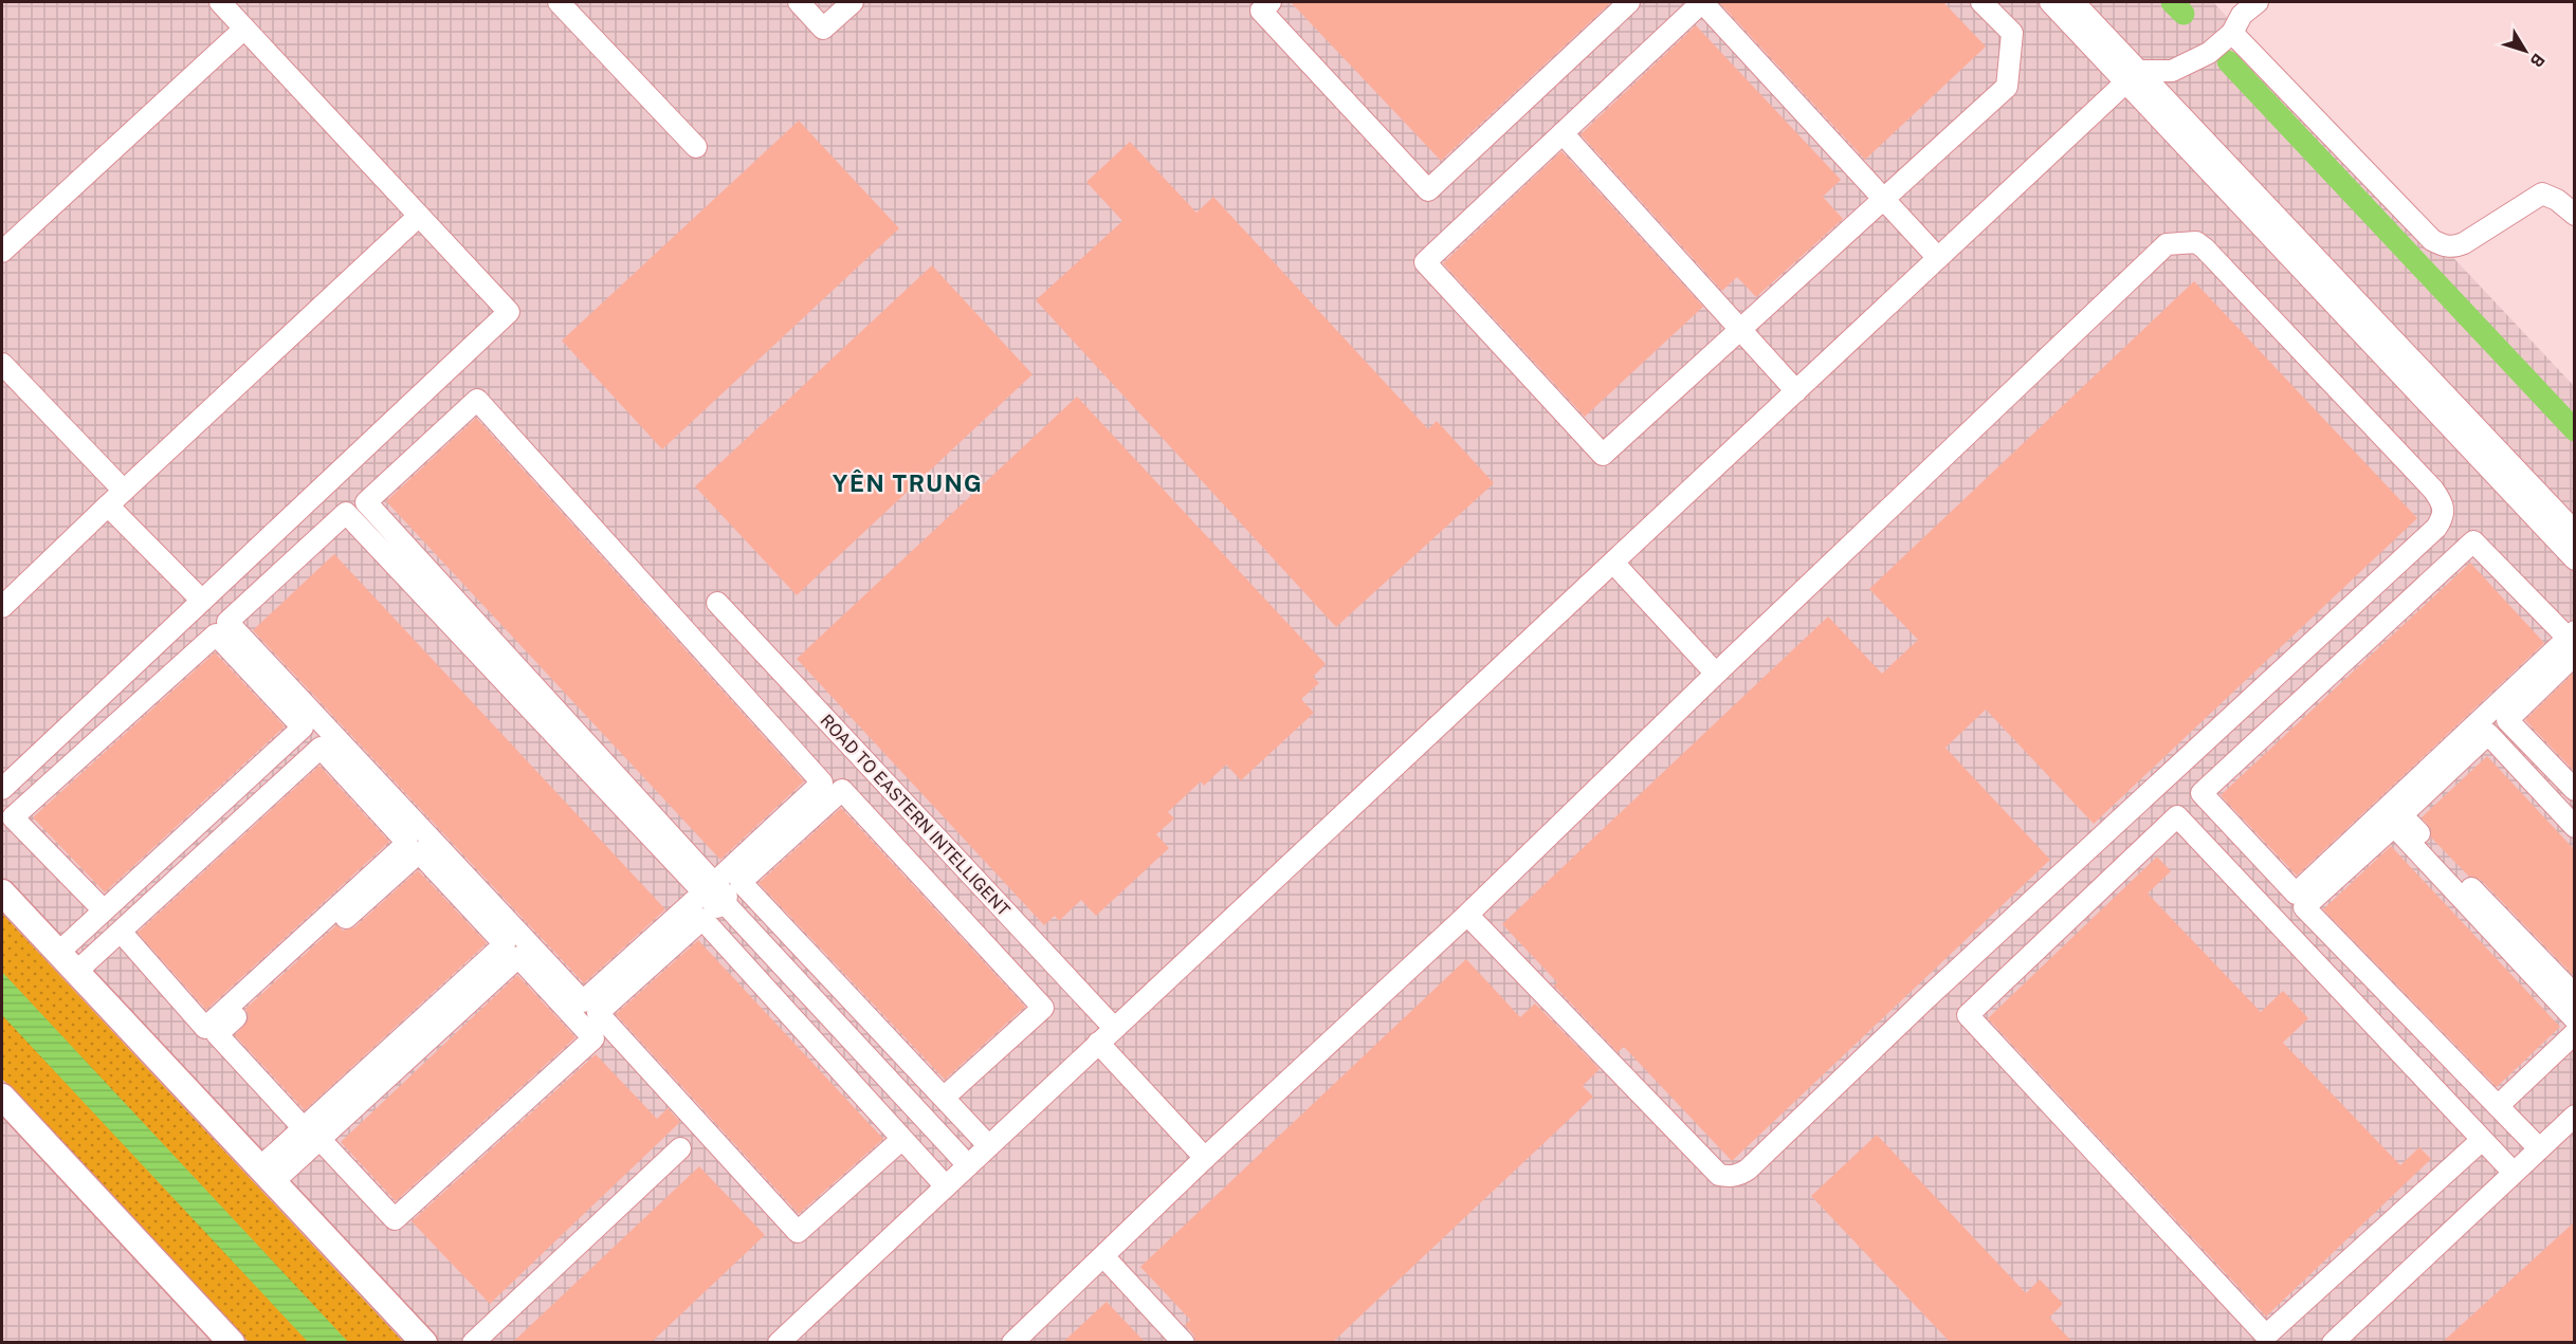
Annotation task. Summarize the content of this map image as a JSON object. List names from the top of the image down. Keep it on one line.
{"streets":{"street":["ROAD TO EASTERN INTELLIGENT"]},"districts":["YÊN TRUNG"],"north":"bottom right"}
